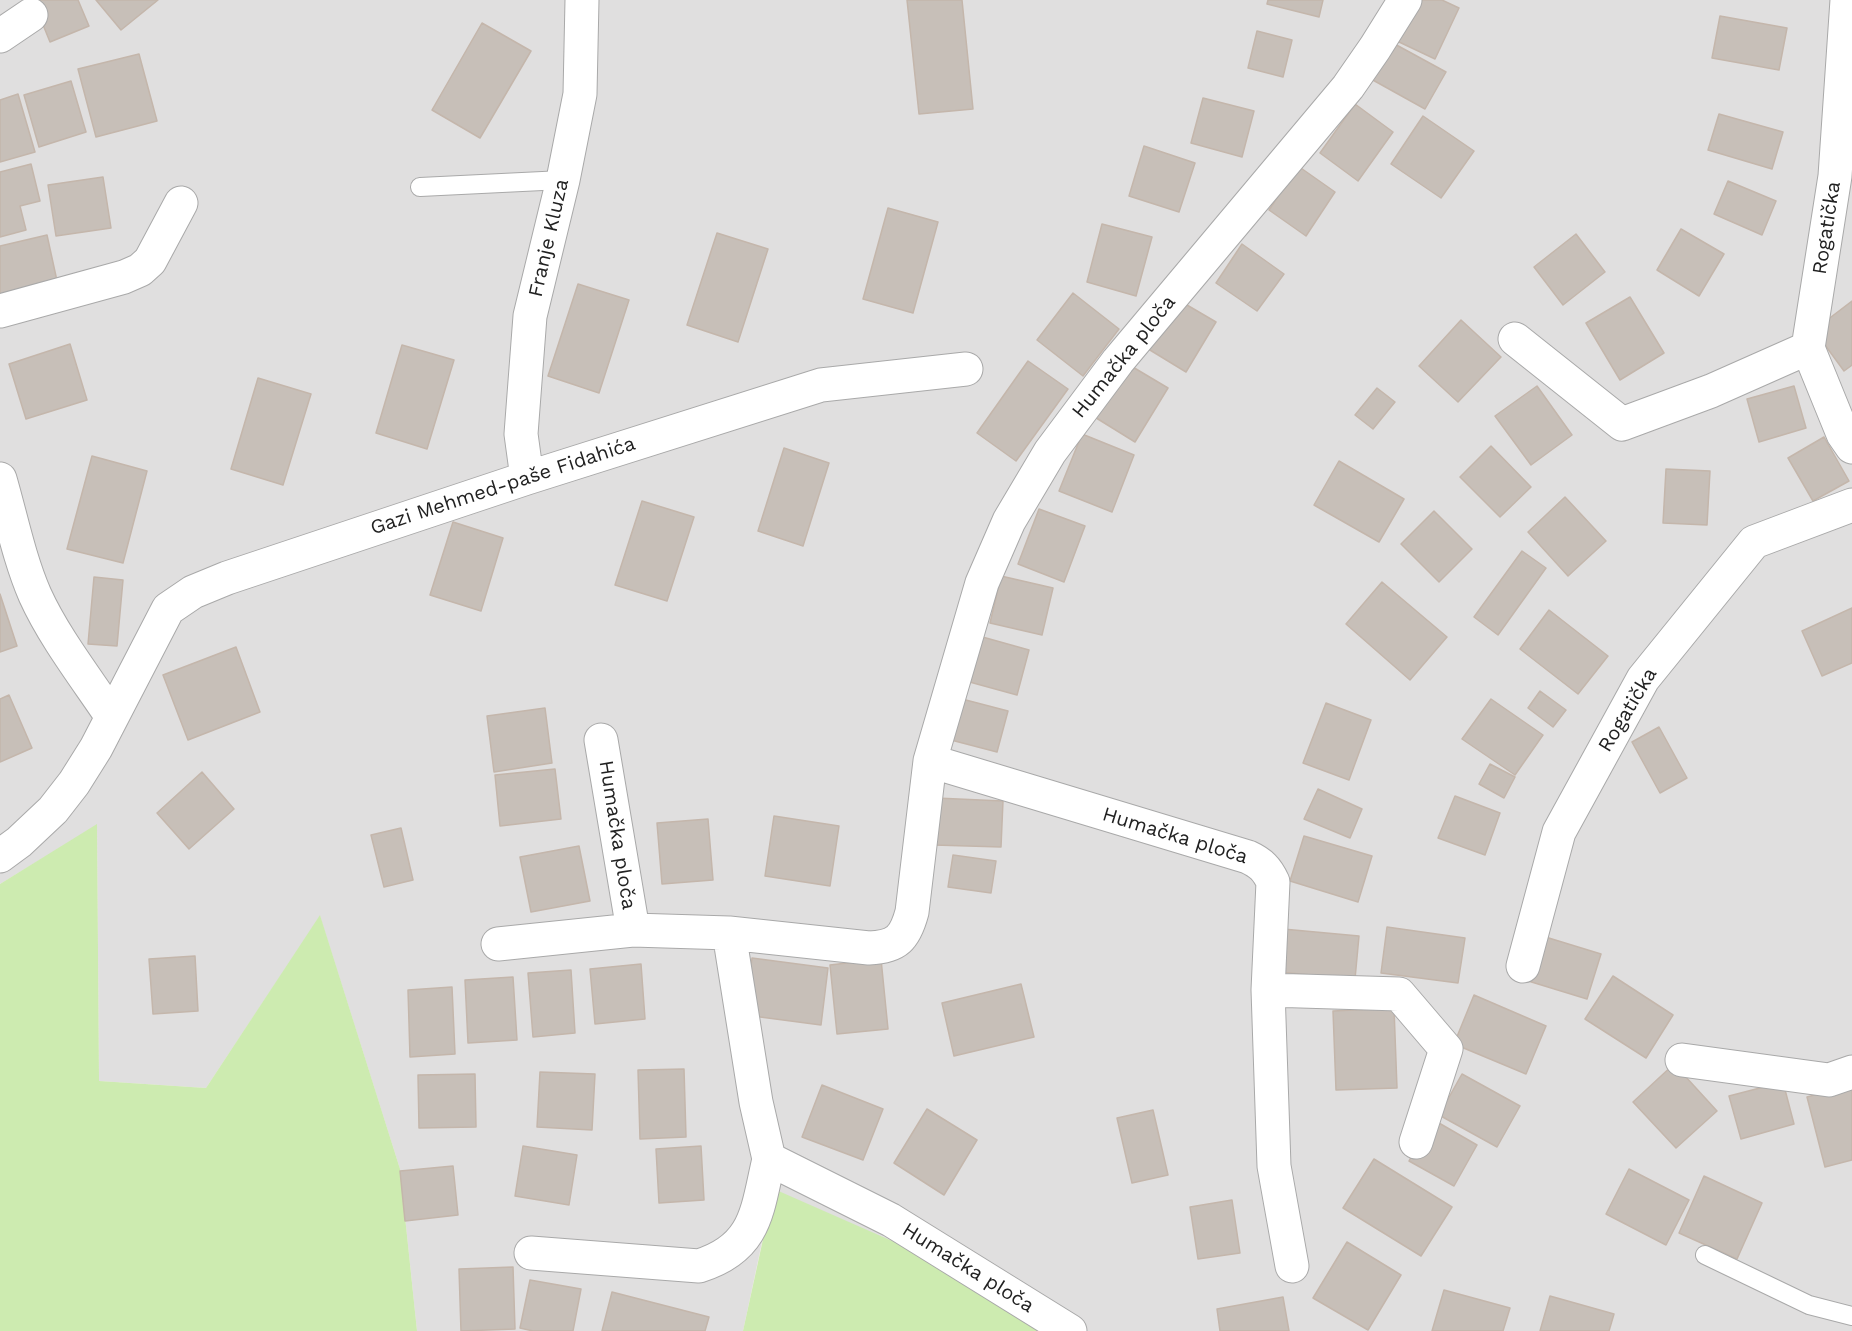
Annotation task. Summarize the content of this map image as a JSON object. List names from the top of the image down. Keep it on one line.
{"streets":{"street":["Rogatička","Franje Kluza","Humačka ploča","Gazi Mehmed-paše Fidahića"]},"crossings":[["Franje Kluza","Gazi Mehmed-paše Fidahića"]]}
